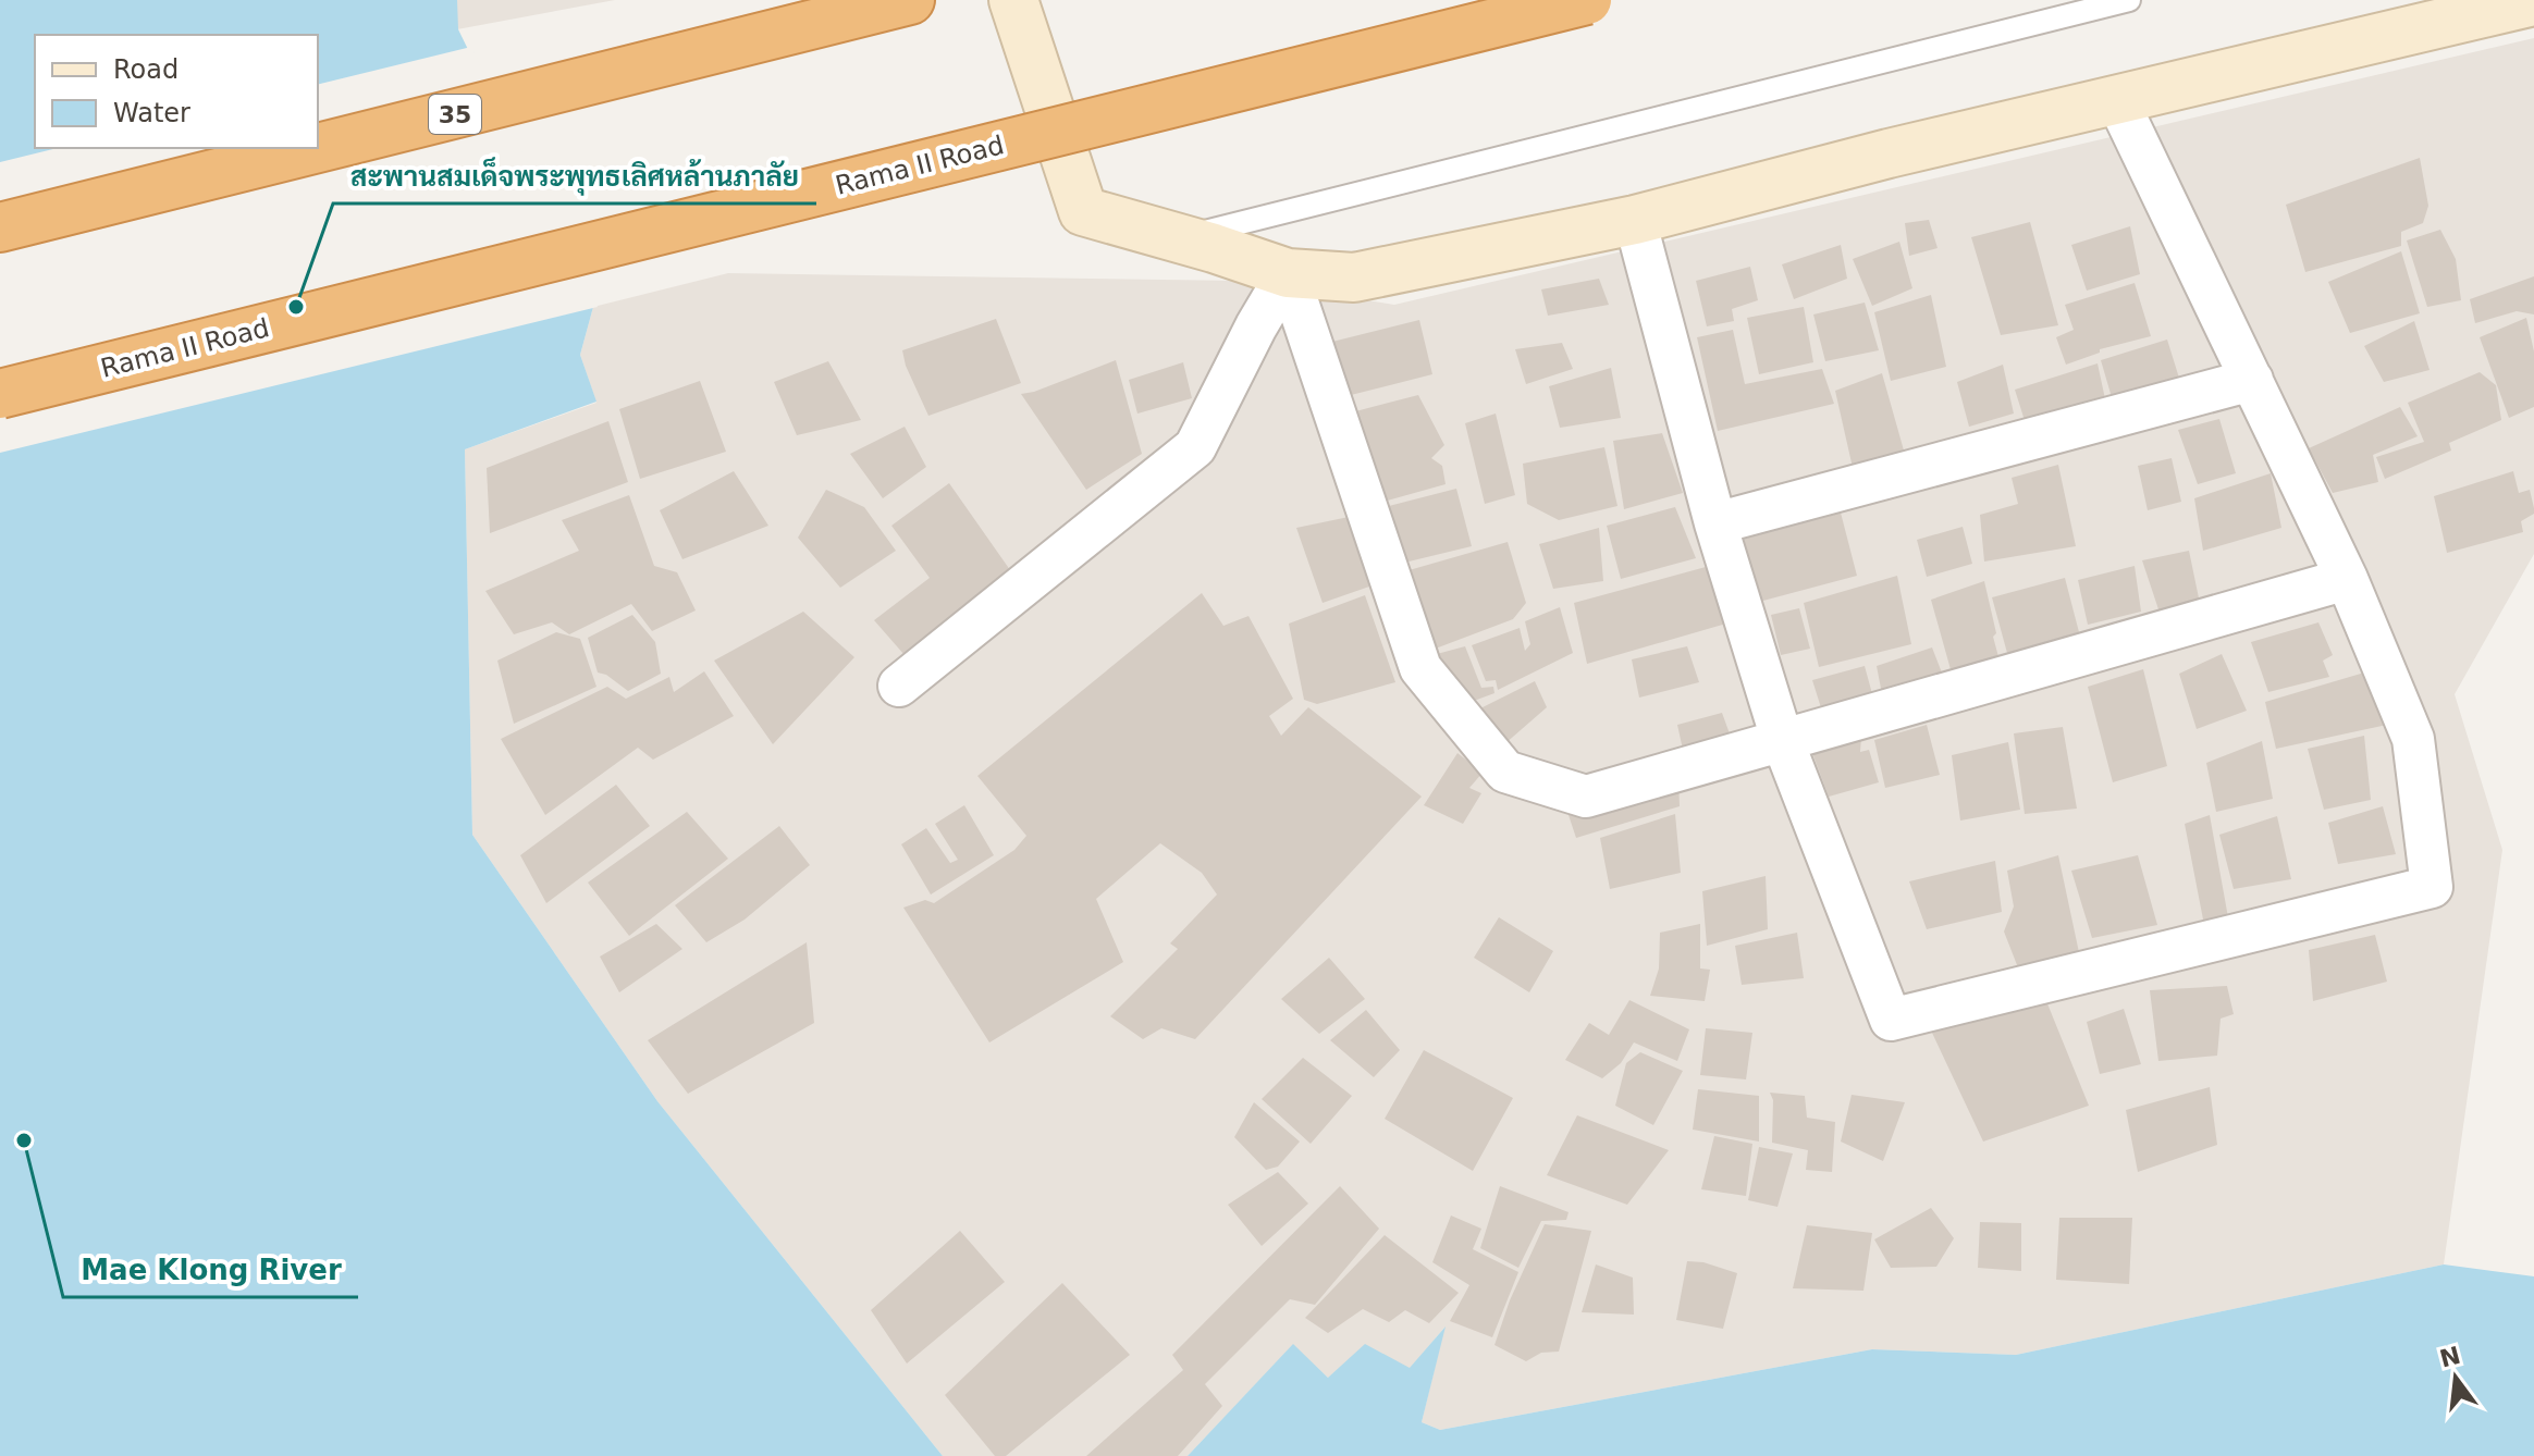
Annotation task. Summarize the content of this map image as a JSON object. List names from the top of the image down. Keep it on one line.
{"streets":{"highway":["35","Rama II Road"]},"places":["สะพานสมเด็จพระพุทธเลิศหล้านภาลัย","Mae Klong River"],"legend":["Road","Water"],"north":"top"}
